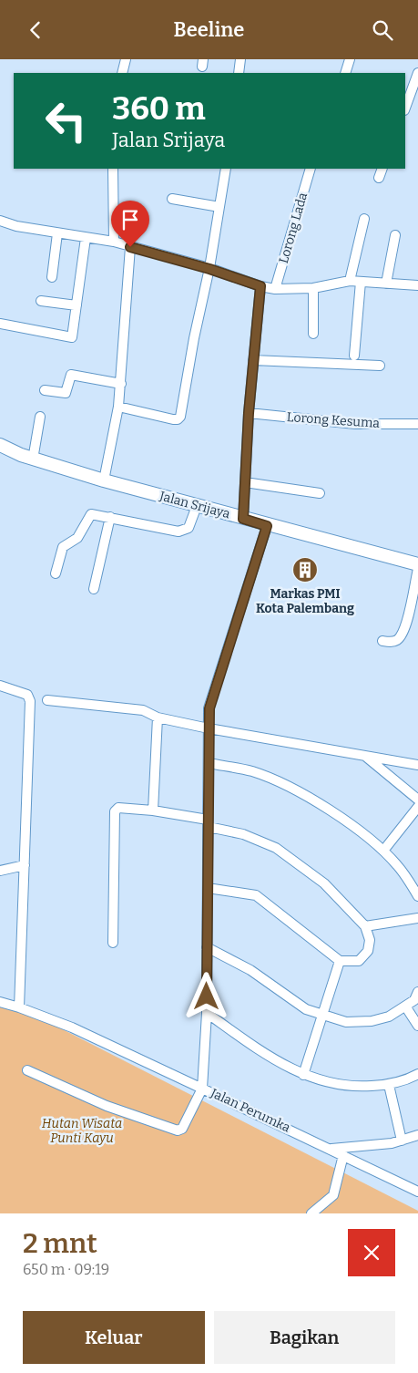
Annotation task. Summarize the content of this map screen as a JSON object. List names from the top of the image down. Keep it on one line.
{"streets":{"street":["Lorong Lada","Lorong Kesuma","Jalan Srijaya","Jalan Perumka"]},"crossings":[["Jalan Srijaya","Jalan Perumka"]],"parks":["Hutan Wisata Punti Kayu"],"places":{"building":["Markas PMI Kota Palembang"]},"page":{"header":"Beeline","turn":["360 m","Jalan Srijaya"],"heading":["2 mnt","650 m · 09:19"],"buttons":["Keluar","Bagikan"]}}
